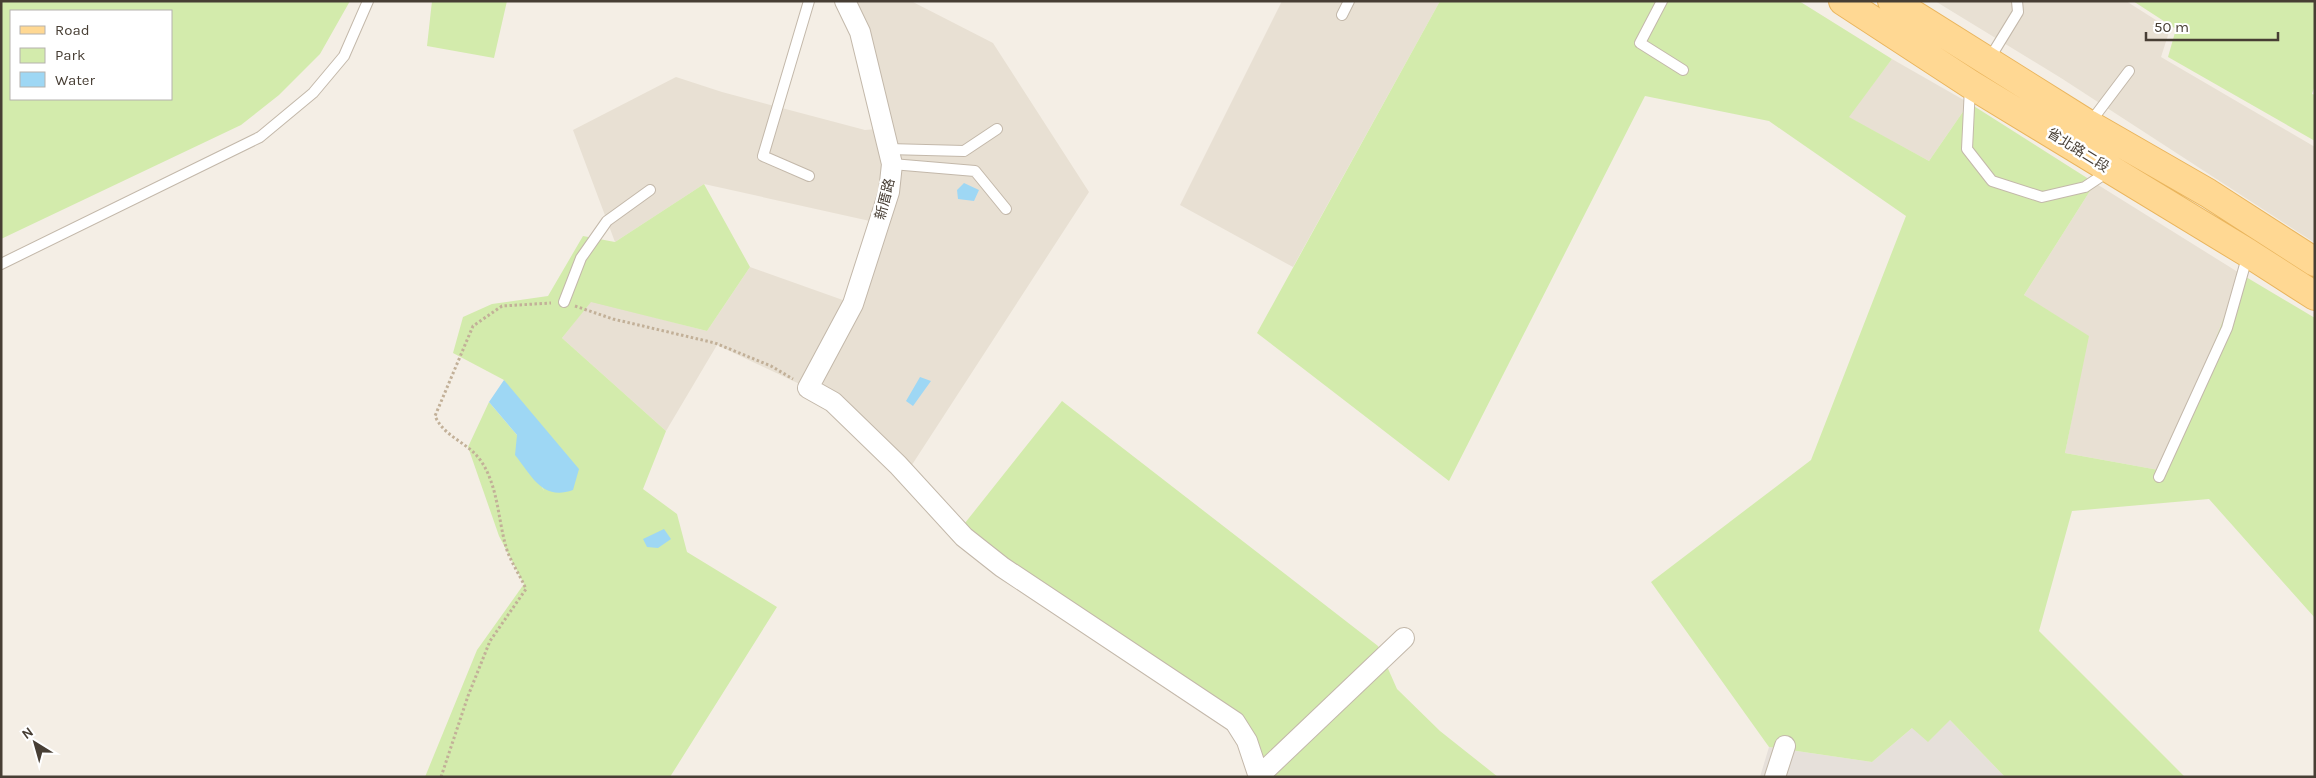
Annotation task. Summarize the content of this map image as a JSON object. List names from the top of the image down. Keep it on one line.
{"streets":{"main road":["省北路二段"],"street":["新厝路"]},"legend":["Road","Park","Water"],"scale_bar":"50 m","north":"top left"}
